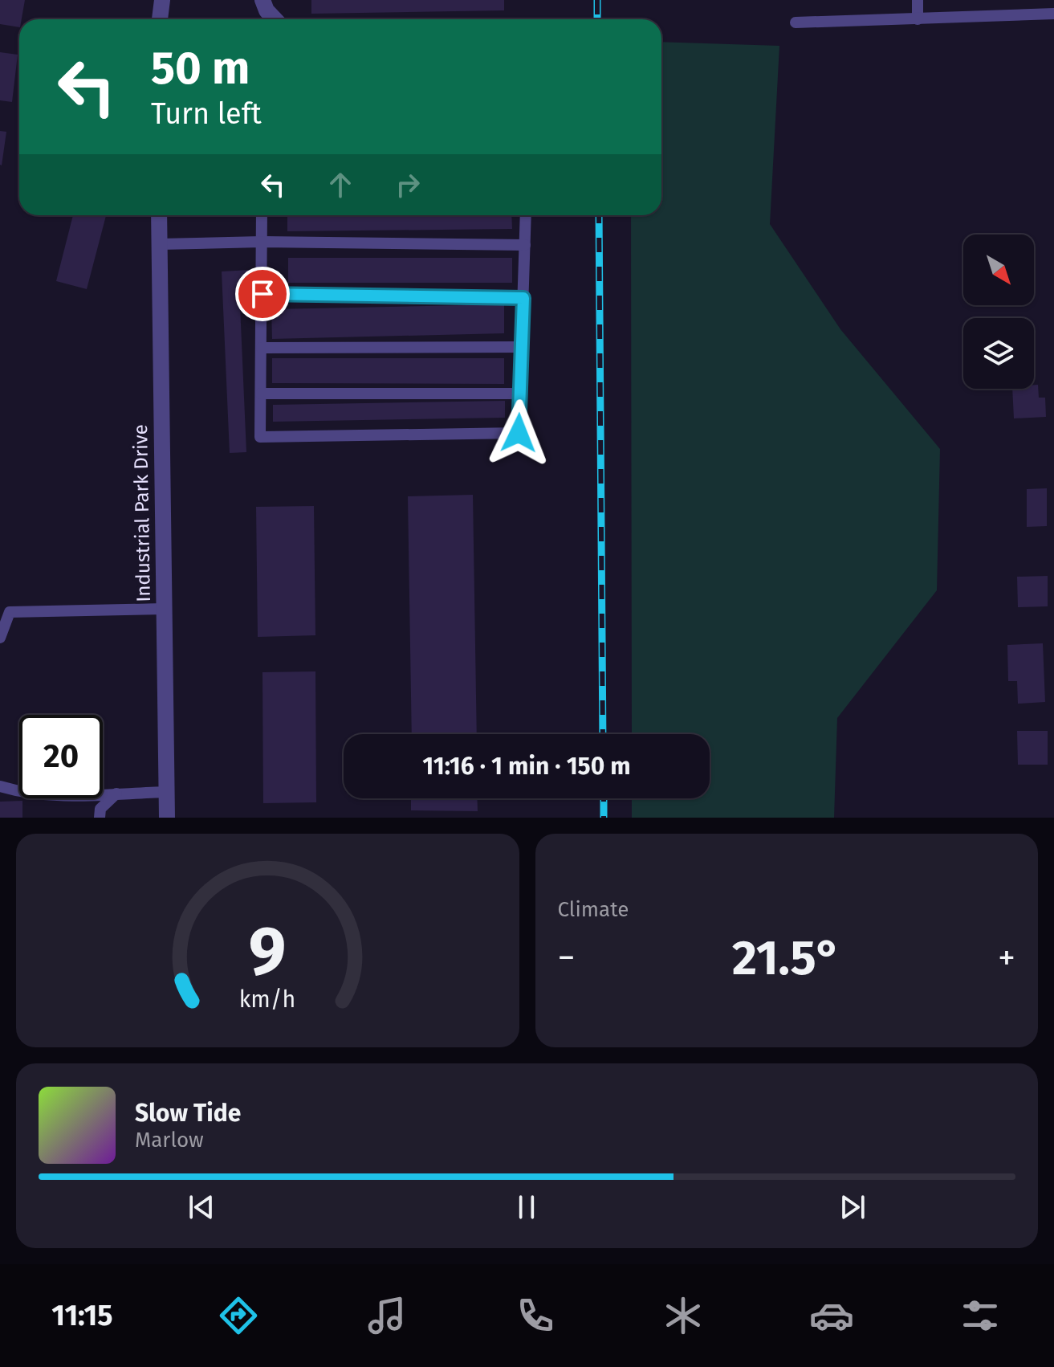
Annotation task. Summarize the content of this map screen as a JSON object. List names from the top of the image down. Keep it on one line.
{"streets":{"street":["Industrial Park Drive"]},"north":"bottom right","page":{"turn":["50 m","Turn left"],"limit":"20","trip":"11:16 · 1 min · 150 m","tile":"Climate","heat":["−","21.5°","+"],"song":["Slow Tide","Marlow"],"tabs":"11:15","gauge":["9","km/h"]}}
